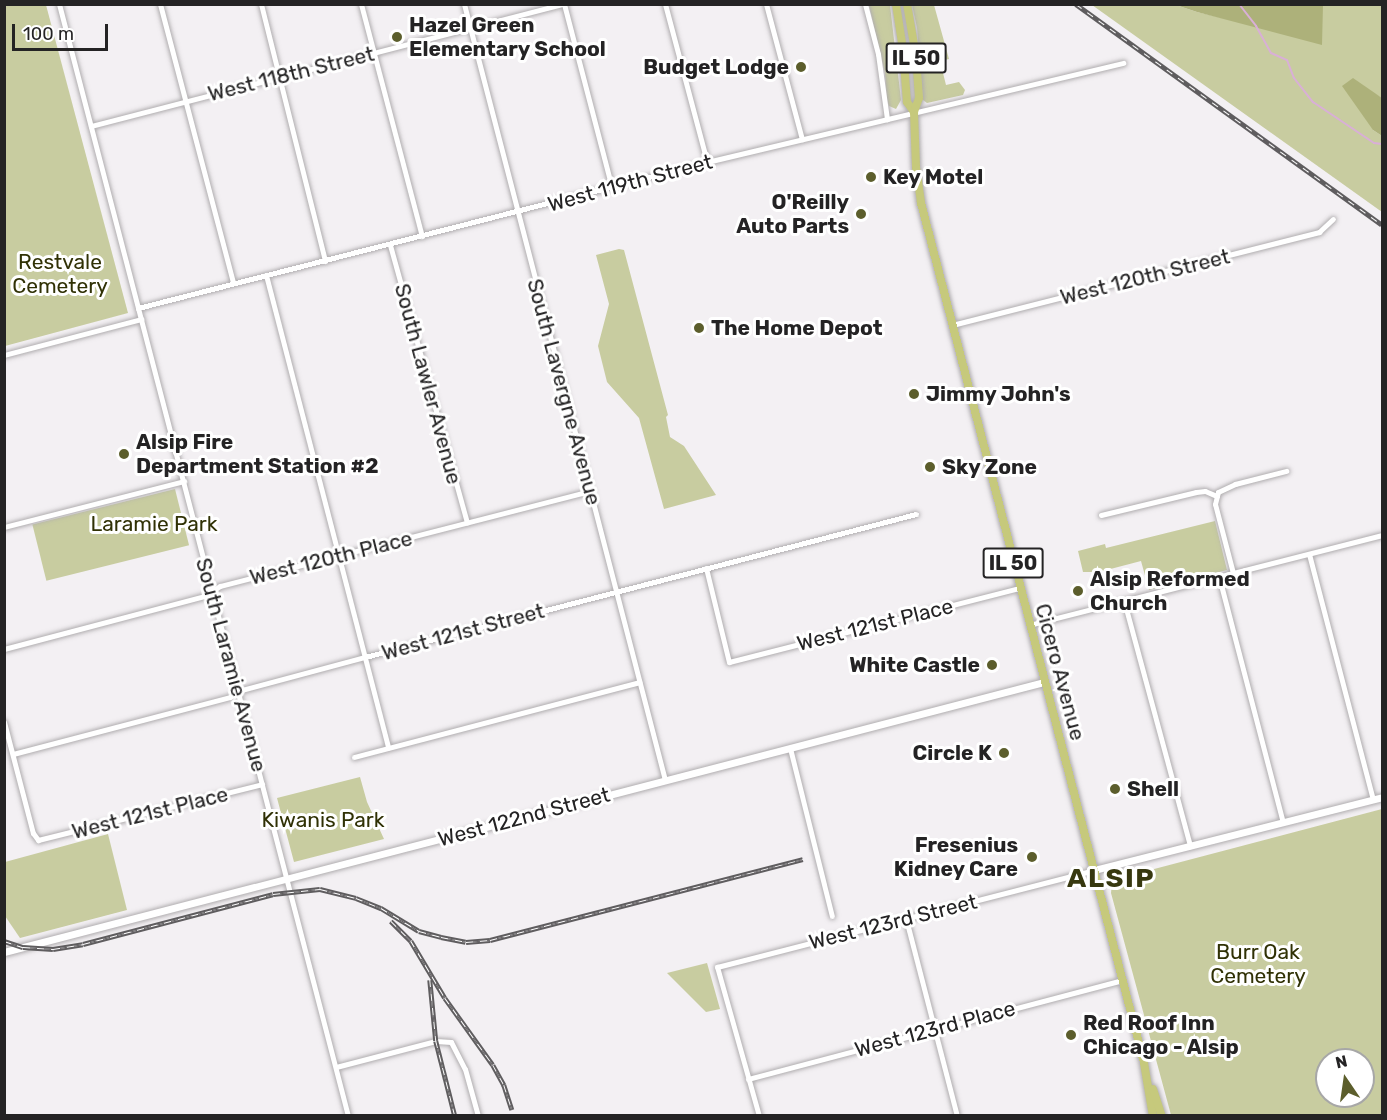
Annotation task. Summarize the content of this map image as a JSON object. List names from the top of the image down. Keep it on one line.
{"streets":{"main road":["IL 50","Cicero Avenue"],"street":["West 118th Street","West 119th Street","West 120th Street","South Lawler Avenue","South Lavergne Avenue","West 120th Place","West 121st Place","West 121st Street","South Laramie Avenue","West 122nd Street","West 123rd Street","West 123rd Place"]},"crossings":[["West 118th Street","South Lavergne Avenue"],["West 118th Street","South Laramie Avenue"],["West 119th Street","South Lawler Avenue"],["West 119th Street","South Lavergne Avenue"],["West 119th Street","South Laramie Avenue"],["West 119th Street","Cicero Avenue"],["West 120th Street","Cicero Avenue"],["South Lawler Avenue","West 120th Place"],["South Lavergne Avenue","West 120th Place"],["South Lavergne Avenue","West 121st Street"],["South Lavergne Avenue","West 122nd Street"],["West 120th Place","South Laramie Avenue"],["West 121st Place","West 121st Street"],["West 121st Place","South Laramie Avenue"],["West 121st Place","Cicero Avenue"],["West 121st Street","South Laramie Avenue"],["South Laramie Avenue","West 122nd Street"],["Cicero Avenue","West 122nd Street"],["Cicero Avenue","West 123rd Street"],["Cicero Avenue","West 123rd Place"],["West 123rd Street","West 123rd Place"]],"districts":["ALSIP"],"parks":["Restvale Cemetery","Laramie Park","Kiwanis Park","Burr Oak Cemetery"],"places":["Hazel Green Elementary School","Budget Lodge","Key Motel","O'Reilly Auto Parts","The Home Depot","Jimmy John's","Alsip Fire Department Station #2","Sky Zone","Alsip Reformed Church","White Castle","Circle K","Shell","Fresenius Kidney Care","Red Roof Inn Chicago - Alsip"],"scale_bar":"100 m","north":"top"}
